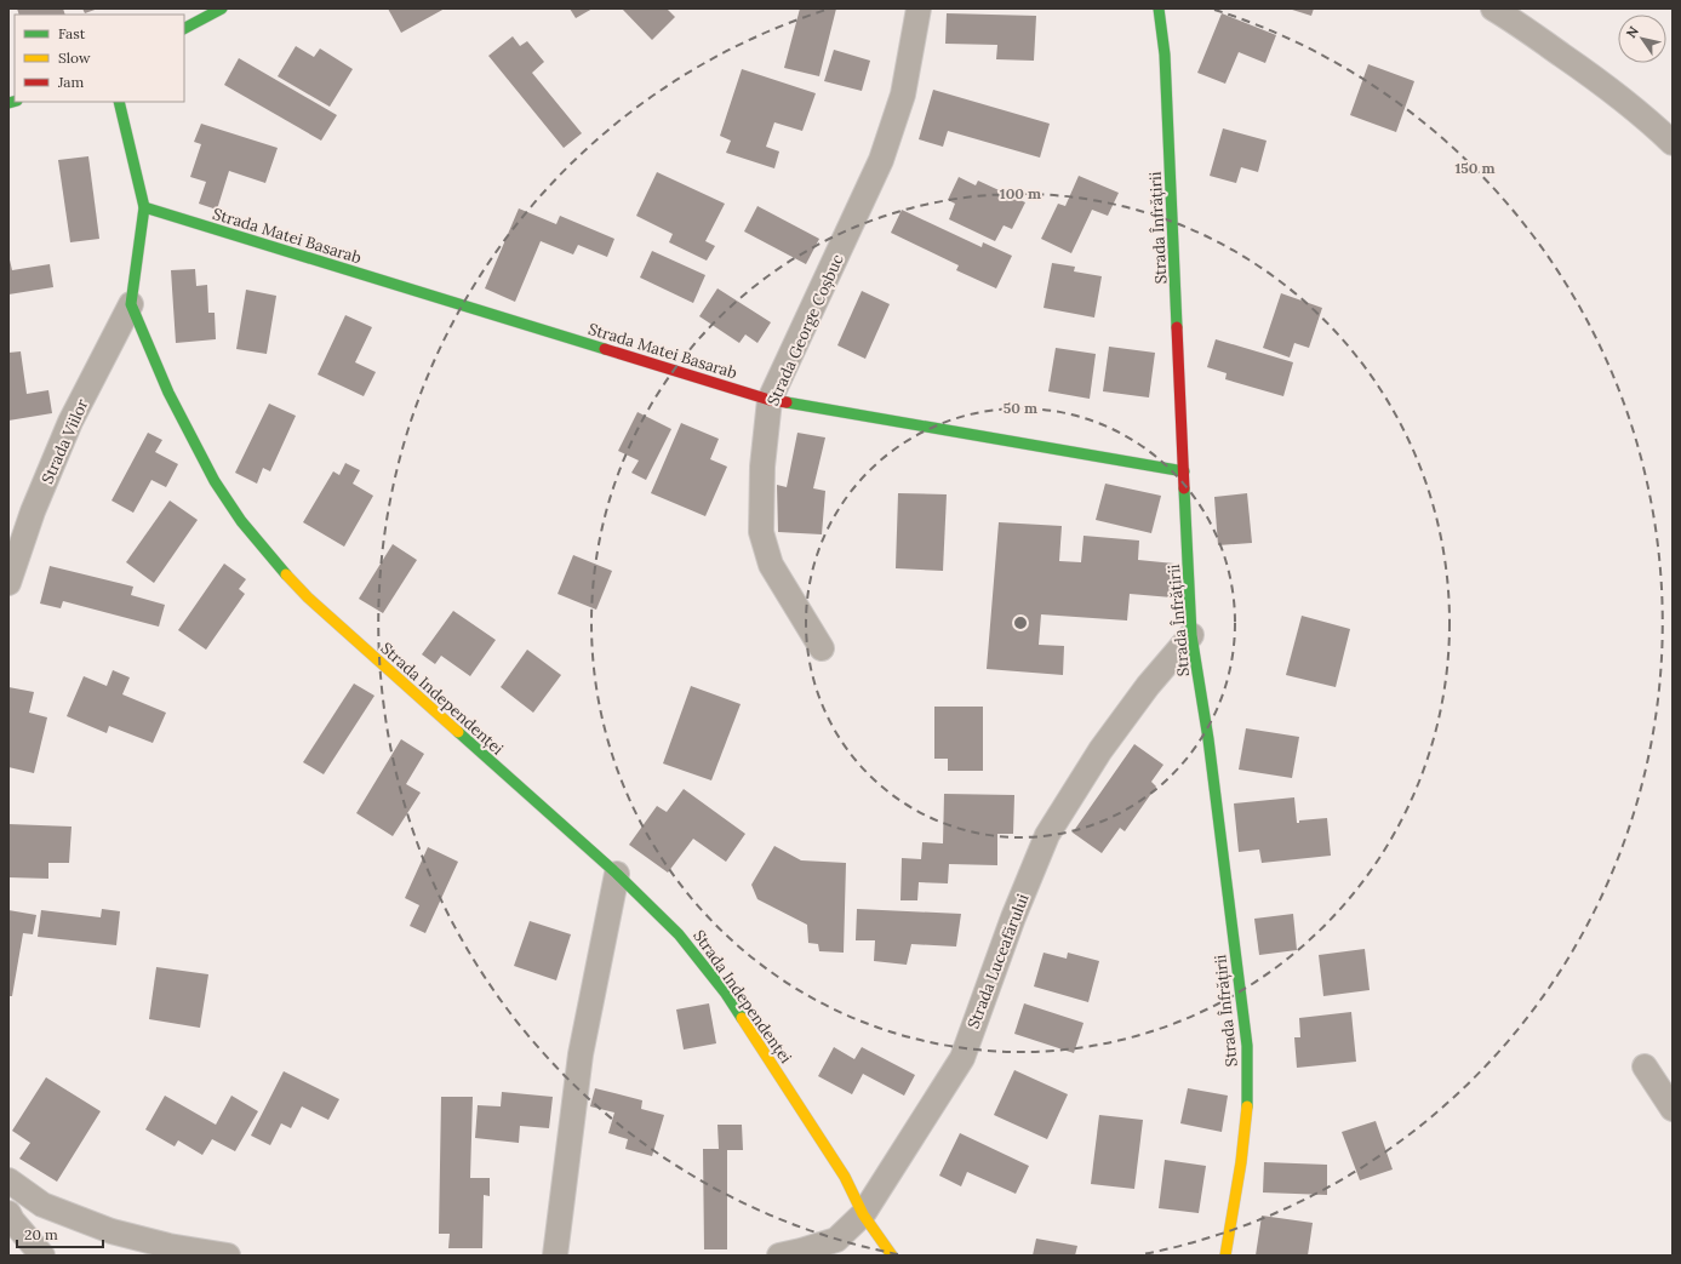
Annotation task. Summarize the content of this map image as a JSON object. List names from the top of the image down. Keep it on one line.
{"streets":{"street":["Strada Înfrățirii","Strada Matei Basarab","Strada George Coșbuc","Strada Viilor","Strada Independenței","Strada Luceafărului"]},"crossings":[["Strada Înfrățirii","Strada Matei Basarab"],["Strada Înfrățirii","Strada Luceafărului"],["Strada Matei Basarab","Strada George Coșbuc"],["Strada Viilor","Strada Independenței"],["Strada Independenței","Strada Luceafărului"]],"legend":["Fast","Slow","Jam"],"scale_bar":"20 m","north":"top left","rings":["150 m","100 m","50 m"]}
